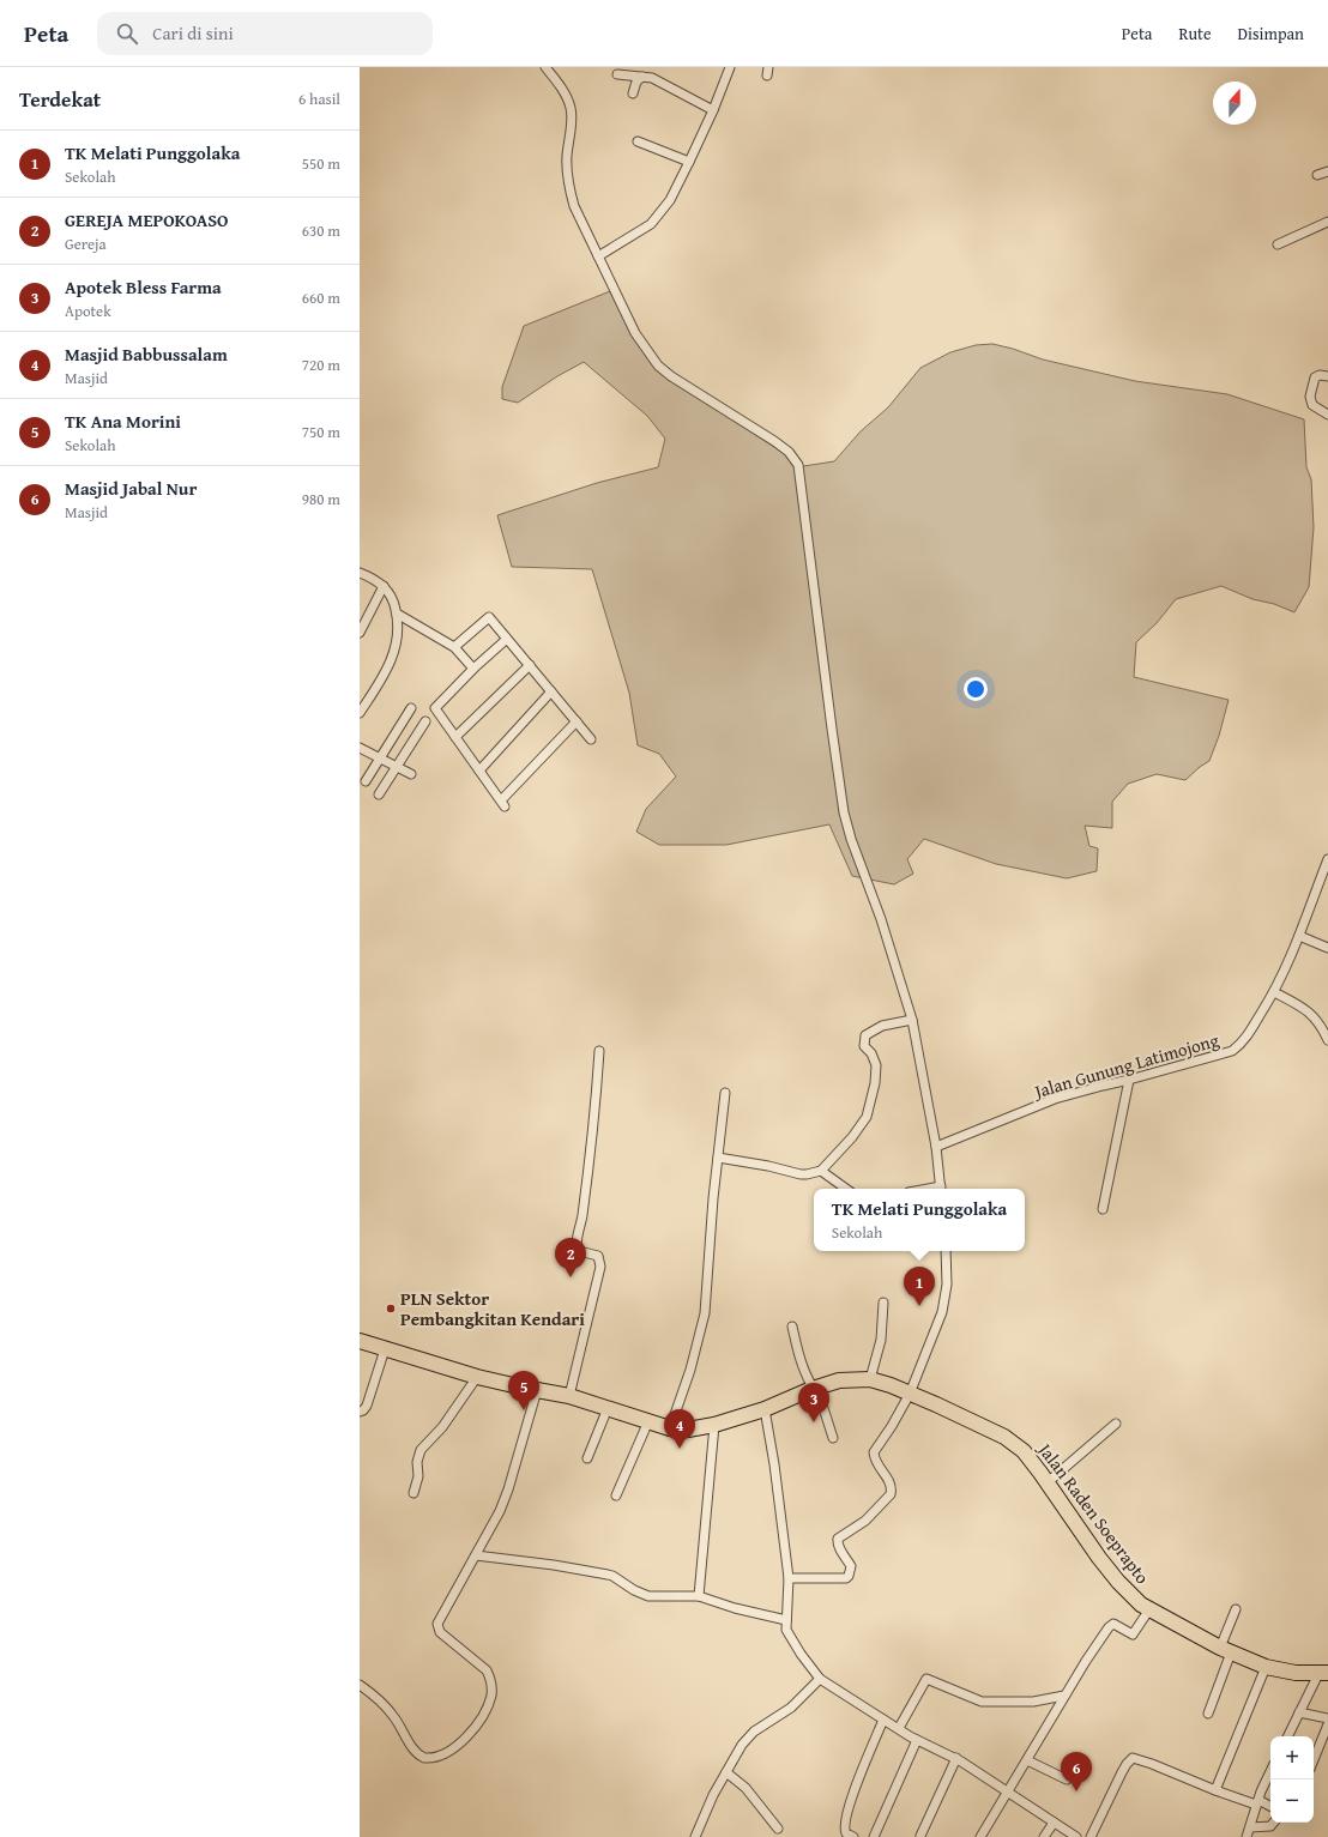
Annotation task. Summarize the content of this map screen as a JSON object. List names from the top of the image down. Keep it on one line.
{"streets":{"highway":["Jalan Raden Soeprapto"],"street":["Jalan Gunung Latimojong"]},"places":["PLN Sektor Pembangkitan Kendari"],"north":"top","page":{"header":"Peta","search":"Cari di sini","nav":["Peta","Rute","Disimpan"],"heading":["Terdekat","6 hasil"],"list":[{"mark":"1","name":"TK Melati Punggolaka","note":"Sekolah","value":"550 m"},{"mark":"2","name":"GEREJA MEPOKOASO","note":"Gereja","value":"630 m"},{"mark":"3","name":"Apotek Bless Farma","note":"Apotek","value":"660 m"},{"mark":"4","name":"Masjid Babbussalam","note":"Masjid","value":"720 m"},{"mark":"5","name":"TK Ana Morini","note":"Sekolah","value":"750 m"},{"mark":"6","name":"Masjid Jabal Nur","note":"Masjid","value":"980 m"}],"popup":["TK Melati Punggolaka","Sekolah"],"pins":["2","1","5","3","4","6"],"map_buttons":["+","−"]}}
